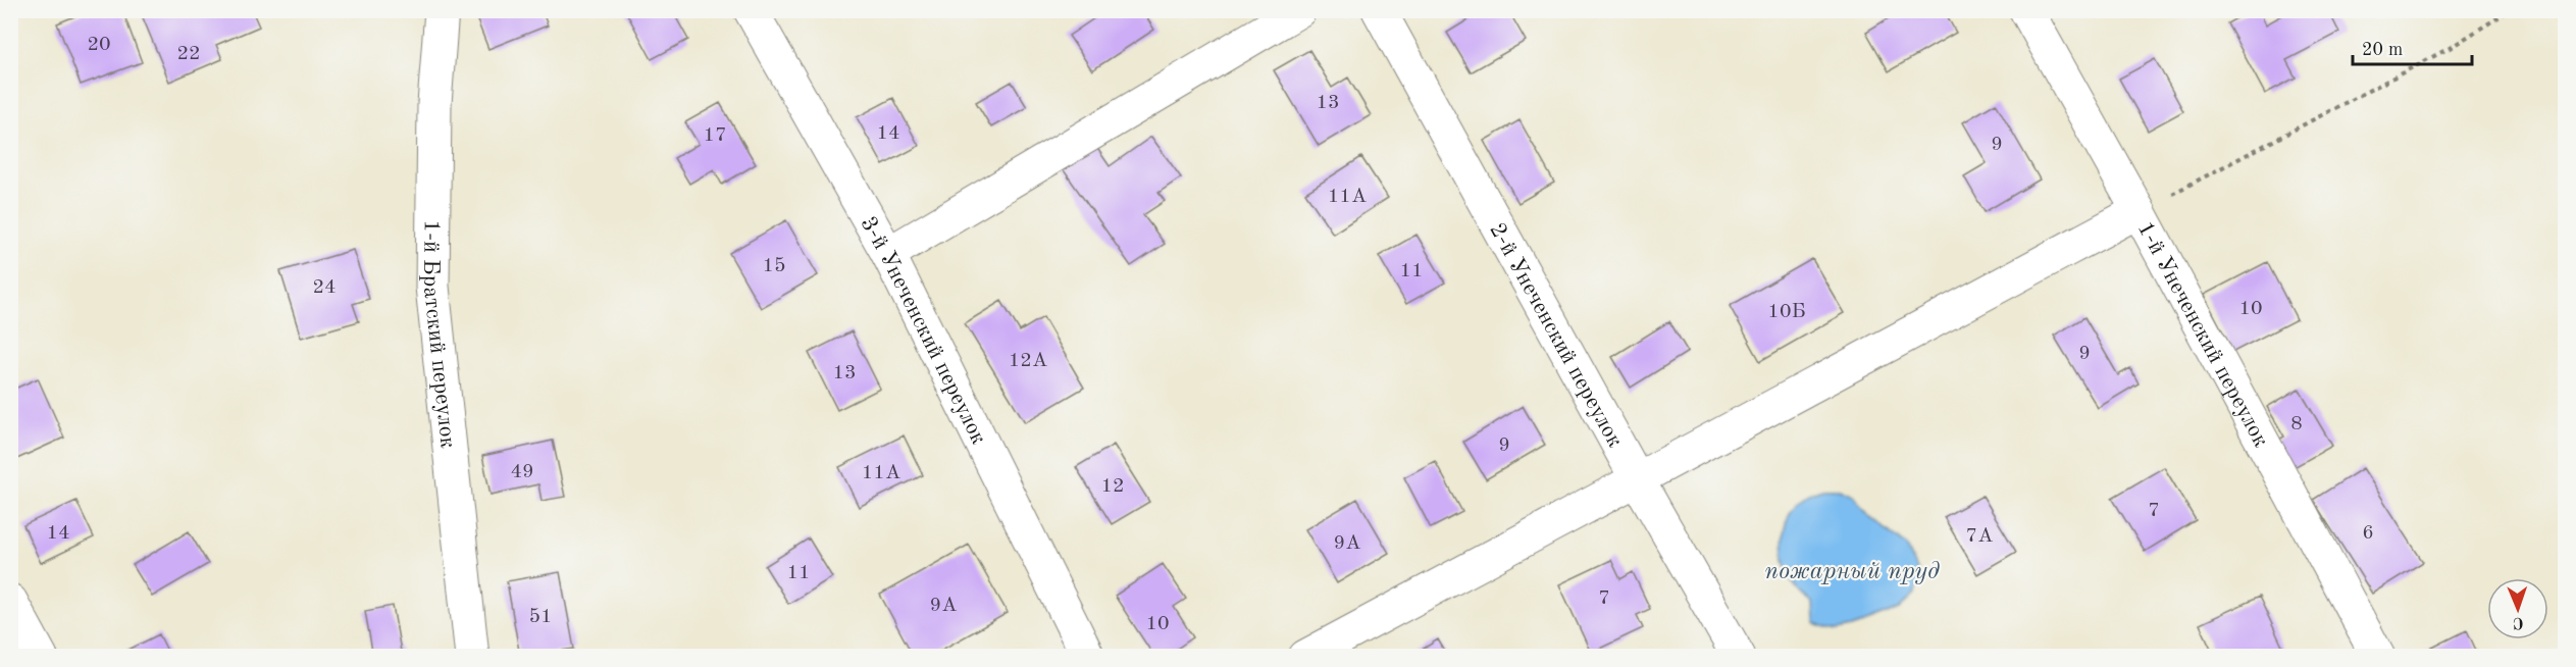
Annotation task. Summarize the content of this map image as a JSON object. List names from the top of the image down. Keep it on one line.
{"streets":{"street":["3-й Унеченский переулок","1-й Братский переулок","1-й Унеченский переулок","2-й Унеченский переулок"]},"water":["пожарный пруд"],"house_numbers":["20","22","13","14","17","9","11А","15","11","24","10","10Б","9","12А","13","8","9","49","11А","12","7","14","6","7А","9А","11","7","9А","51","10"],"scale_bar":"20 m","north":"bottom"}
